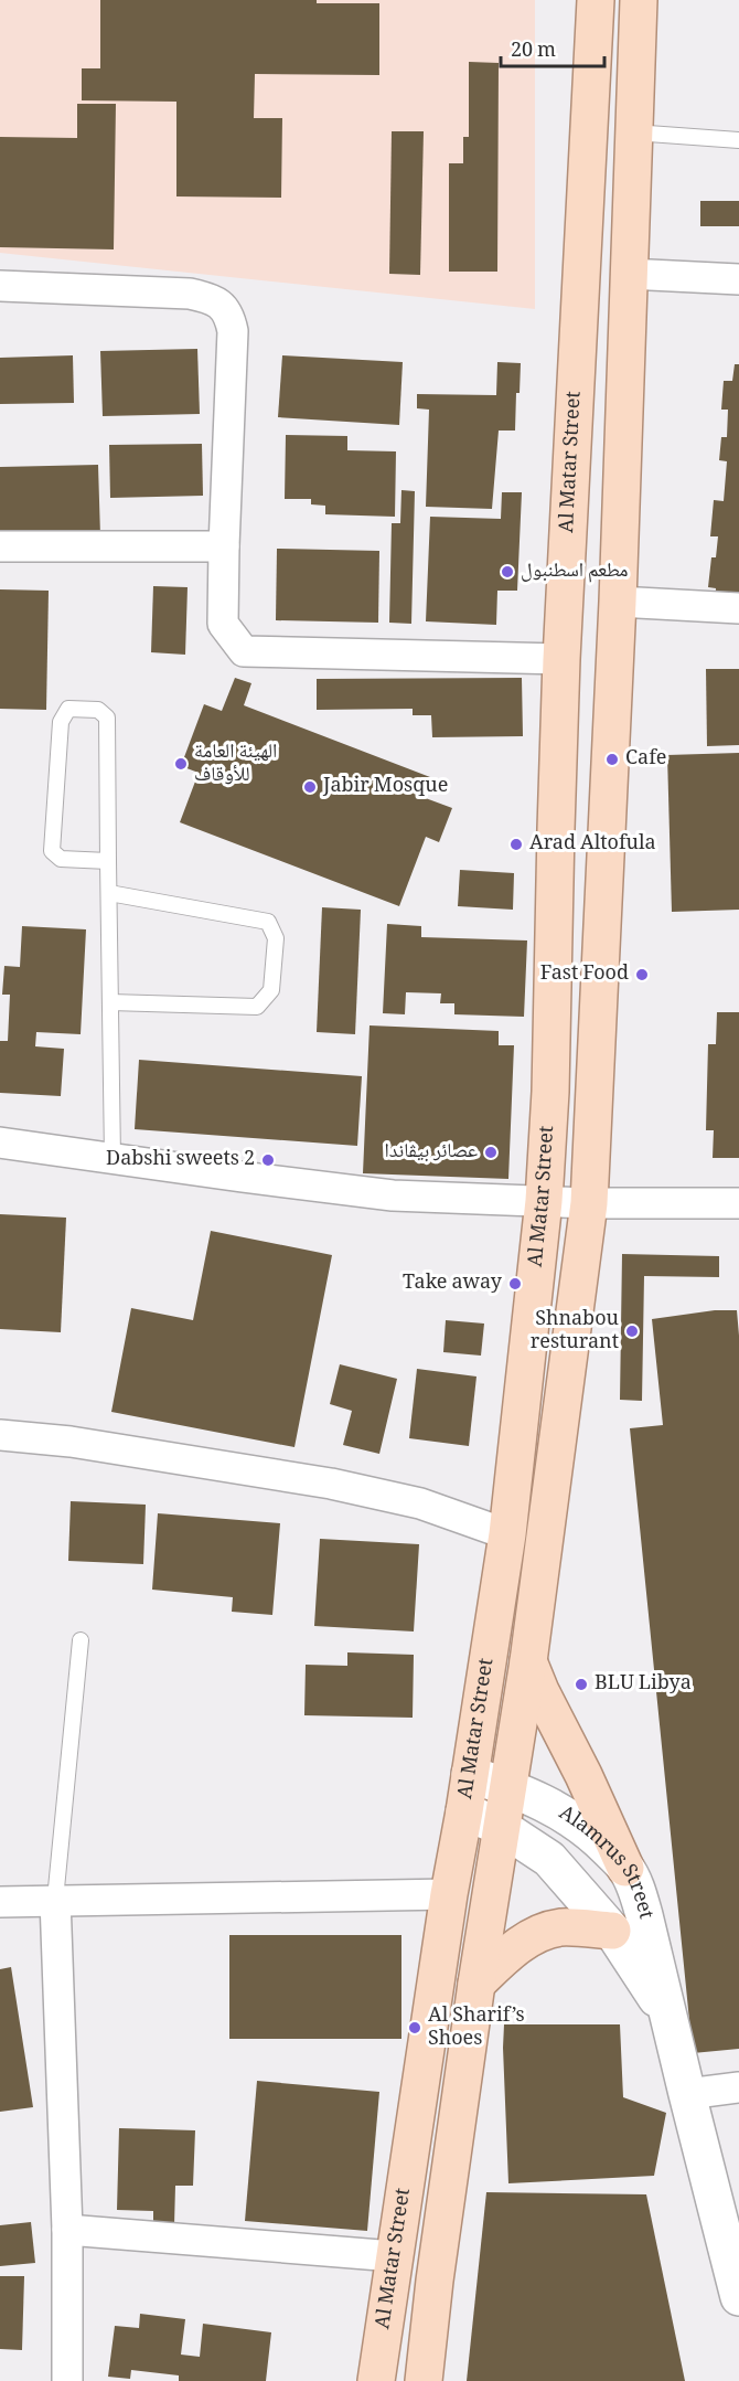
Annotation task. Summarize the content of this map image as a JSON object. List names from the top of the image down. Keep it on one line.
{"streets":{"main road":["Al Matar Street"],"street":["Alamrus Street"]},"crossings":[["Al Matar Street","Alamrus Street"]],"places":["مطعم اسطنبول","Cafe","الهيئة العامة للأوقاف","Jabir Mosque","Arad Altofula","Fast Food","عصائر بيڤاندا","Dabshi sweets 2","Take away","Shnabou resturant","BLU Libya","Al Sharif’s Shoes"],"scale_bar":"20 m"}
